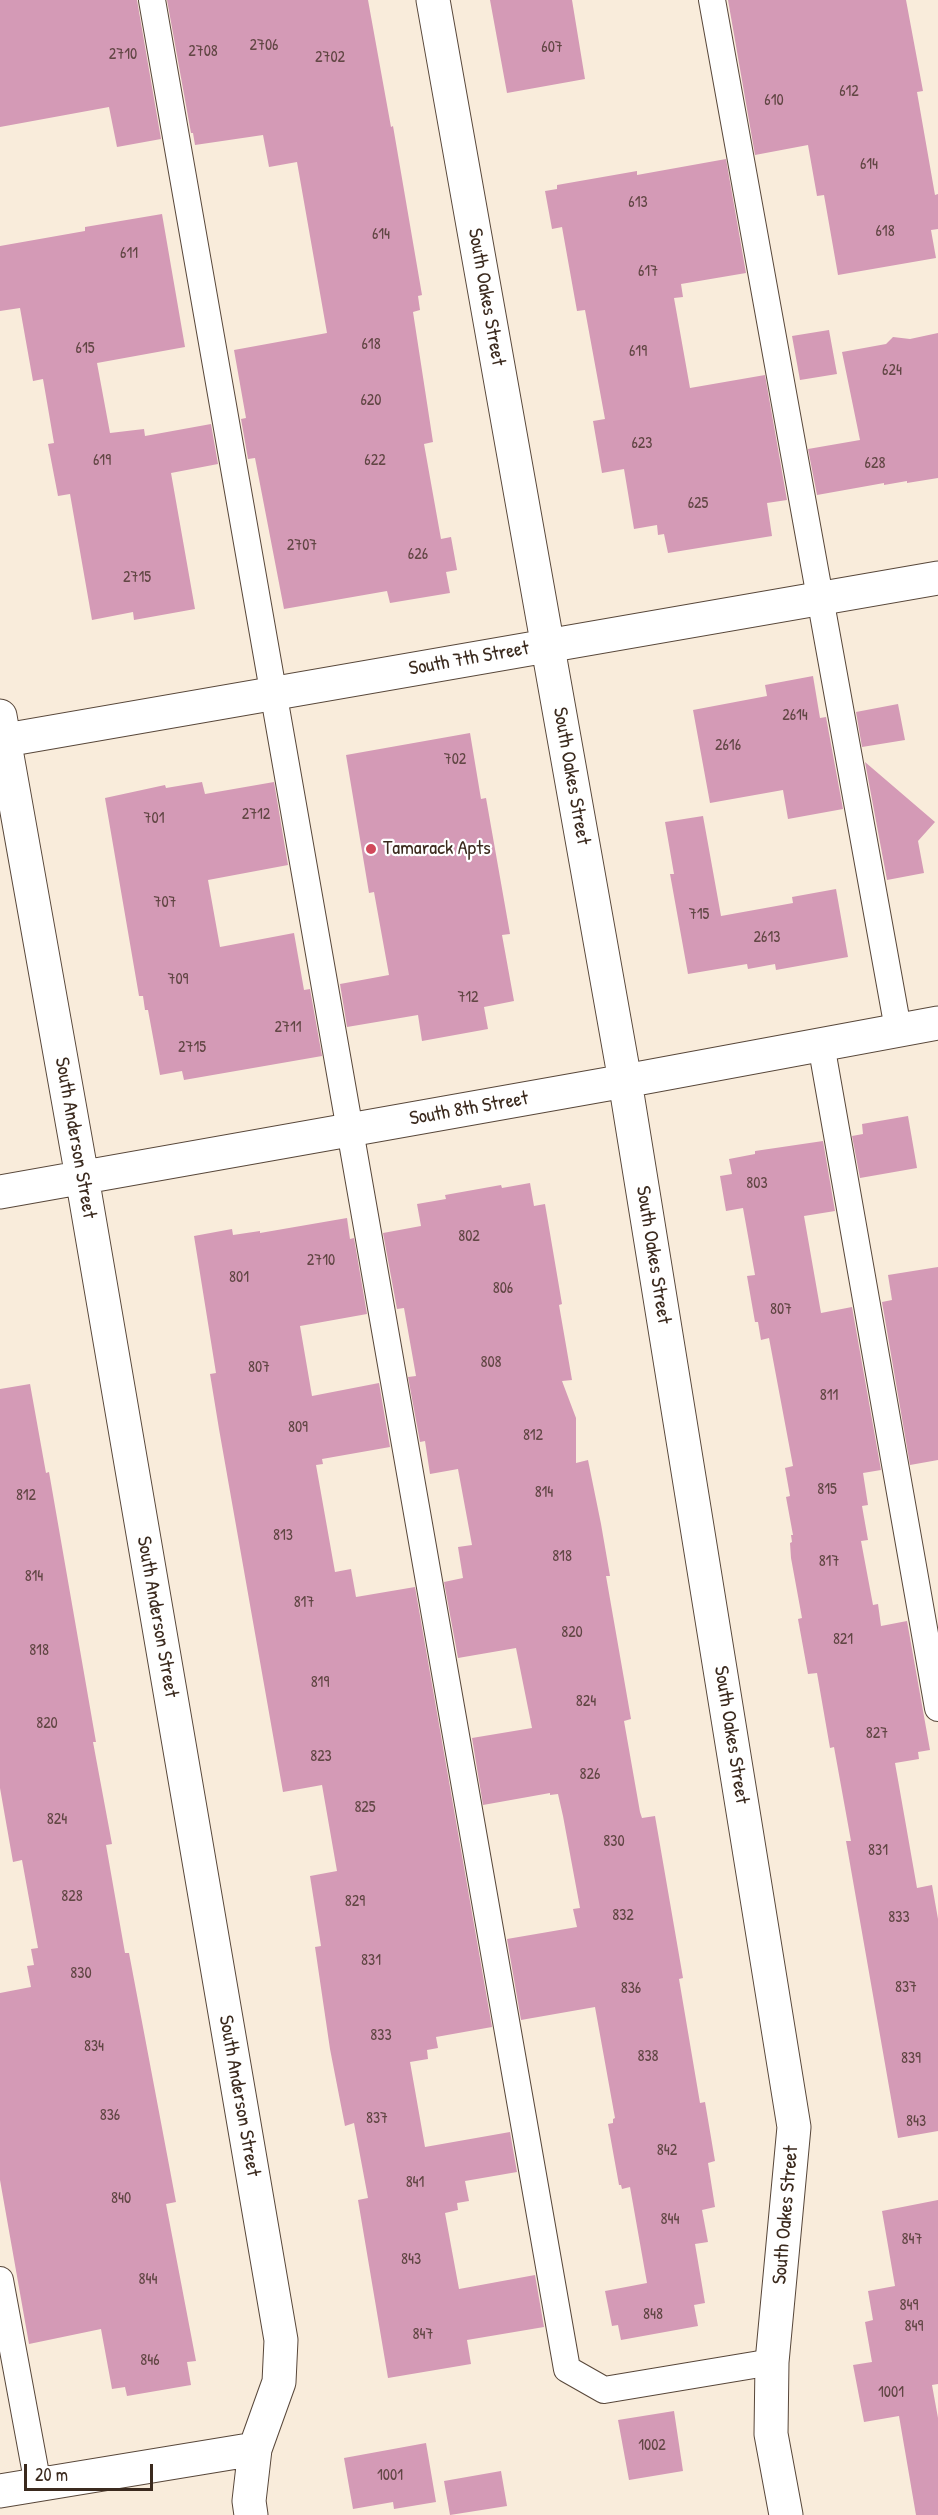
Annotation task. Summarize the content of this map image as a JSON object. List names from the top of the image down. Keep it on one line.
{"streets":{"street":["South Oakes Street","South 7th Street","South 8th Street","South Anderson Street"]},"crossings":[["South Oakes Street","South 7th Street"],["South Oakes Street","South 8th Street"],["South 7th Street","South Anderson Street"],["South 8th Street","South Anderson Street"]],"places":["Tamarack Apts"],"house_numbers":["2706","607","2708","2710","2702","612","610","614","613","618","614","611","617","618","615","619","624","620","623","619","622","628","625","2707","626","2715","2614","2616","702","2712","701","707","715","2613","709","712","2711","2715","803","802","2710","801","806","807","808","807","811","809","812","815","814","812","813","818","817","814","817","820","821","818","819","824","820","827","823","826","825","824","830","831","828","829","832","833","831","830","837","836","833","834","838","839","836","837","843","842","841","840","844","847","843","844","849","848","849","847","846","1001","1002","1001"],"scale_bar":"20 m"}
